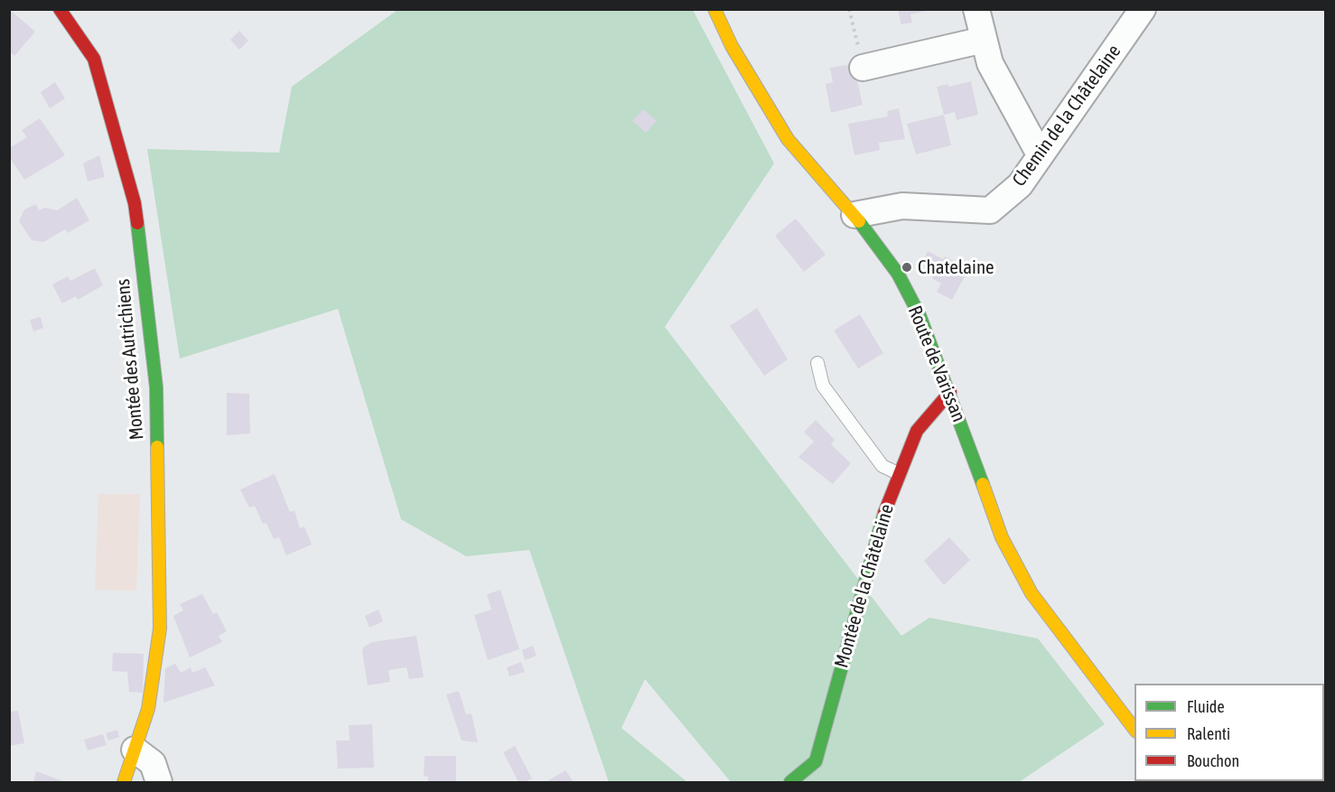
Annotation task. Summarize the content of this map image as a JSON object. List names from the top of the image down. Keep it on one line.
{"streets":{"street":["Chemin de la Châtelaine","Montée des Autrichiens","Route de Varissan","Montée de la Châtelaine"]},"crossings":[["Chemin de la Châtelaine","Route de Varissan"],["Route de Varissan","Montée de la Châtelaine"]],"places":["Chatelaine"],"legend":["Fluide","Ralenti","Bouchon"]}
